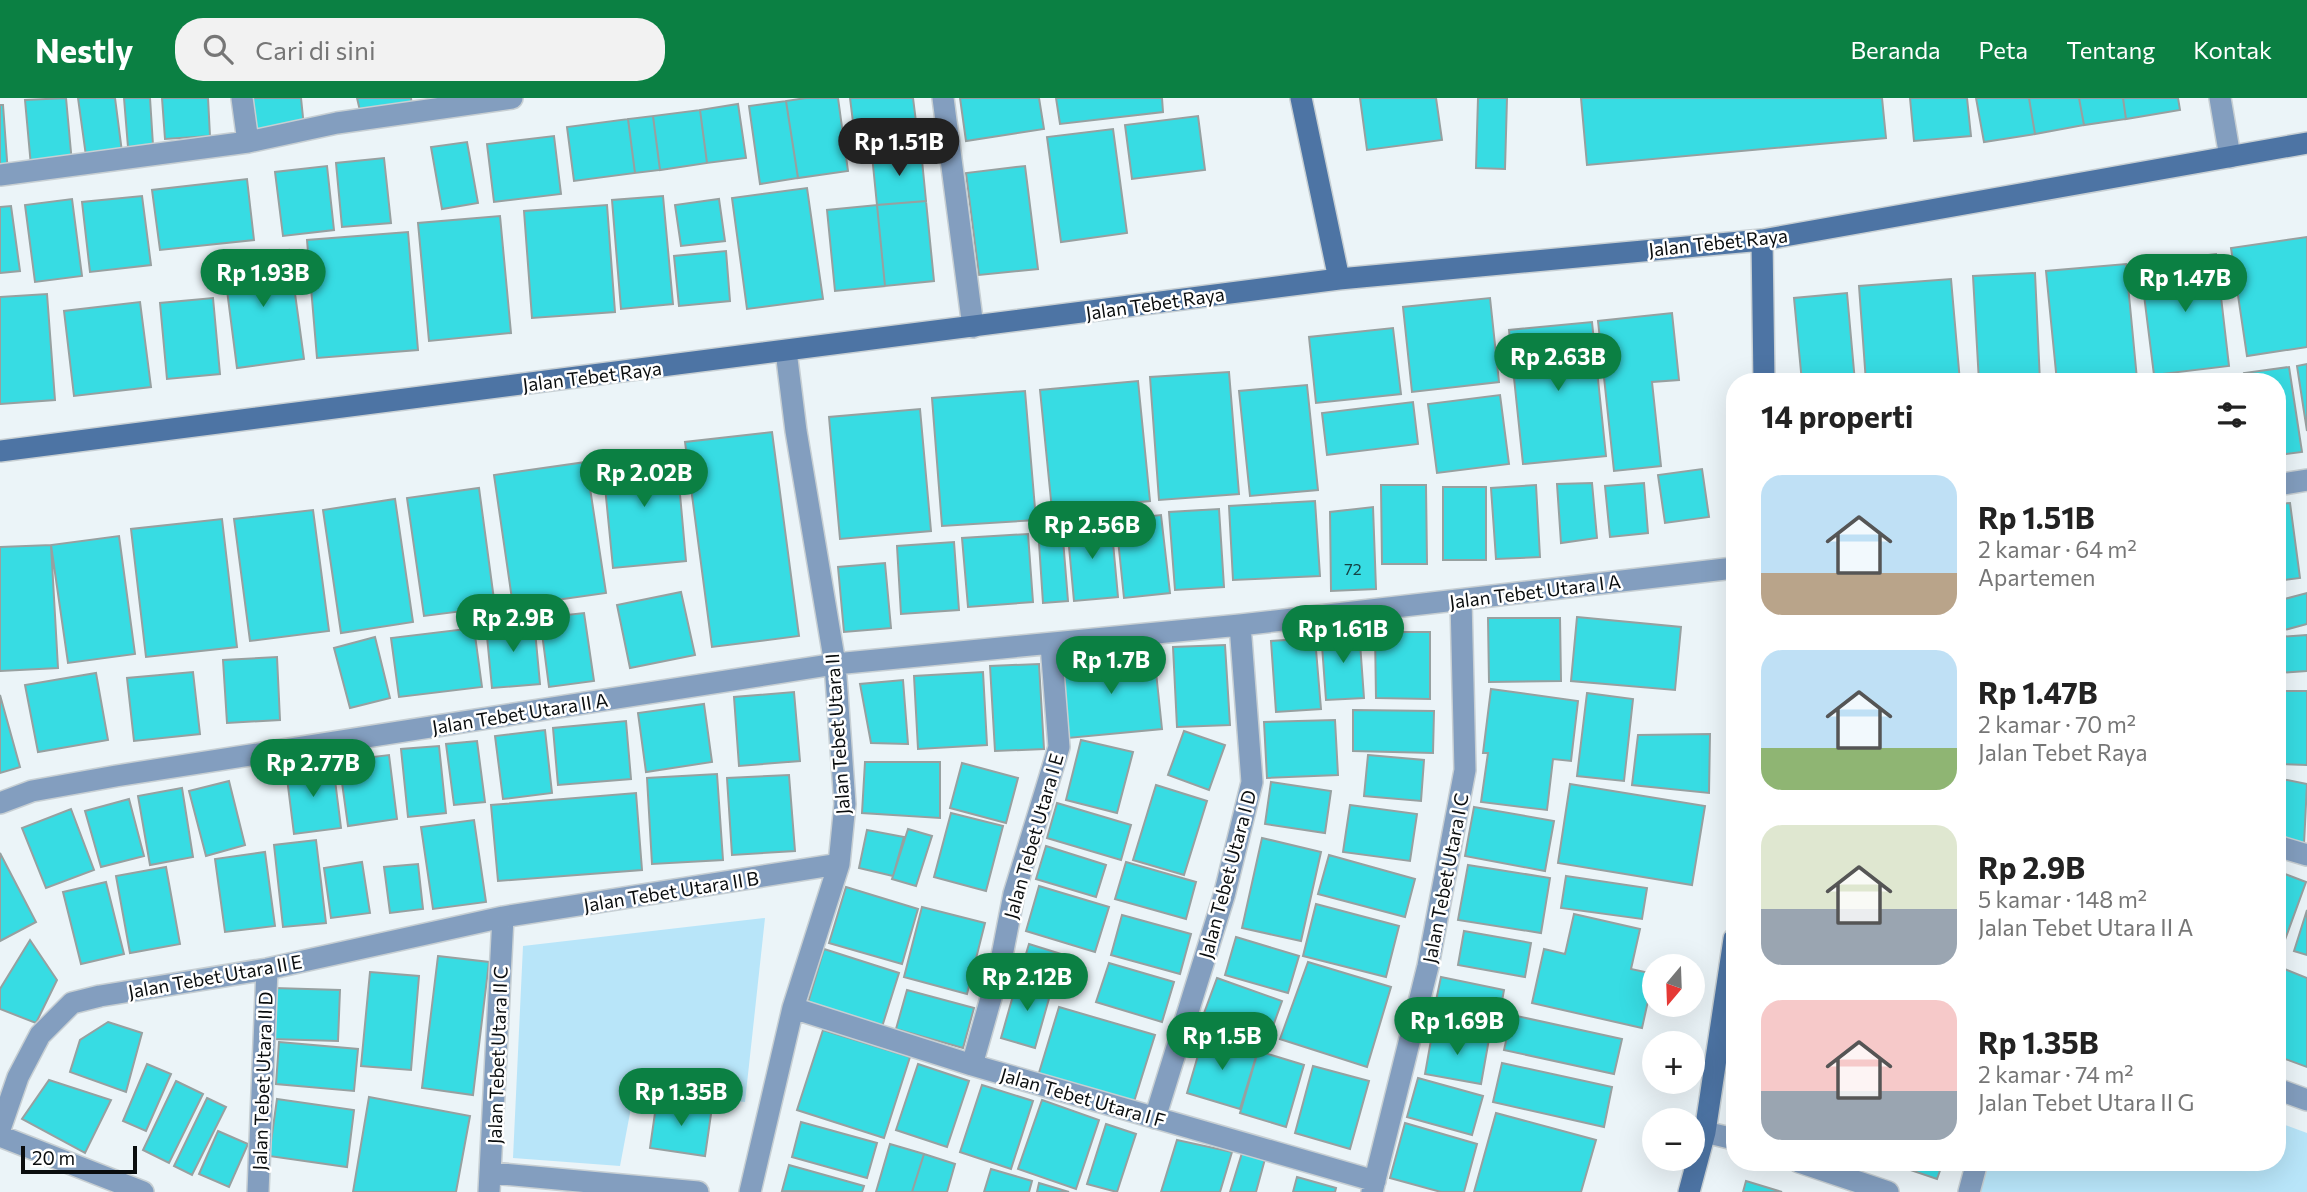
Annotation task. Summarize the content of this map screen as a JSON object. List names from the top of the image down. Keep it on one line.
{"streets":{"main road":["Jalan Tebet Raya"],"street":["Jalan Tebet Utara I A","Jalan Tebet Utara II A","Jalan Tebet Utara II","Jalan Tebet Utara I E","Jalan Tebet Utara I D","Jalan Tebet Utara I C","Jalan Tebet Utara II B","Jalan Tebet Utara II E","Jalan Tebet Utara II C","Jalan Tebet Utara II D","Jalan Tebet Utara I F"]},"crossings":[["Jalan Tebet Raya","Jalan Tebet Utara II"],["Jalan Tebet Utara I A","Jalan Tebet Utara II A"],["Jalan Tebet Utara I A","Jalan Tebet Utara II"],["Jalan Tebet Utara I A","Jalan Tebet Utara I E"],["Jalan Tebet Utara I A","Jalan Tebet Utara I D"],["Jalan Tebet Utara I A","Jalan Tebet Utara I C"],["Jalan Tebet Utara II A","Jalan Tebet Utara II"],["Jalan Tebet Utara II","Jalan Tebet Utara II B"],["Jalan Tebet Utara II","Jalan Tebet Utara I F"],["Jalan Tebet Utara I E","Jalan Tebet Utara I F"],["Jalan Tebet Utara I D","Jalan Tebet Utara I F"],["Jalan Tebet Utara I C","Jalan Tebet Utara I F"],["Jalan Tebet Utara II B","Jalan Tebet Utara II E"],["Jalan Tebet Utara II B","Jalan Tebet Utara II C"],["Jalan Tebet Utara II E","Jalan Tebet Utara II C"],["Jalan Tebet Utara II E","Jalan Tebet Utara II D"]],"house_numbers":["72"],"scale_bar":"20 m","north":"bottom","page":{"header":"Nestly","search":"Cari di sini","nav":["Beranda","Peta","Tentang","Kontak"],"price":["Rp 1.51B","Rp 1.93B","Rp 1.47B","Rp 2.63B","Rp 2.02B","Rp 2.56B","Rp 2.9B","Rp 1.61B","Rp 1.7B","Rp 2.77B","Rp 2.12B","Rp 1.69B","Rp 1.5B","Rp 1.35B"],"heading":"14 properti","list":[{"name":"Rp 1.51B","note":"2 kamar · 64 m² · Apartemen"},{"name":"Rp 1.47B","note":"2 kamar · 70 m² · Jalan Tebet Raya"},{"name":"Rp 2.9B","note":"5 kamar · 148 m² · Jalan Tebet Utara II A"},{"name":"Rp 1.35B","note":"2 kamar · 74 m² · Jalan Tebet Utara II G"}],"map_buttons":["+","−"],"scale":"20 m"}}
